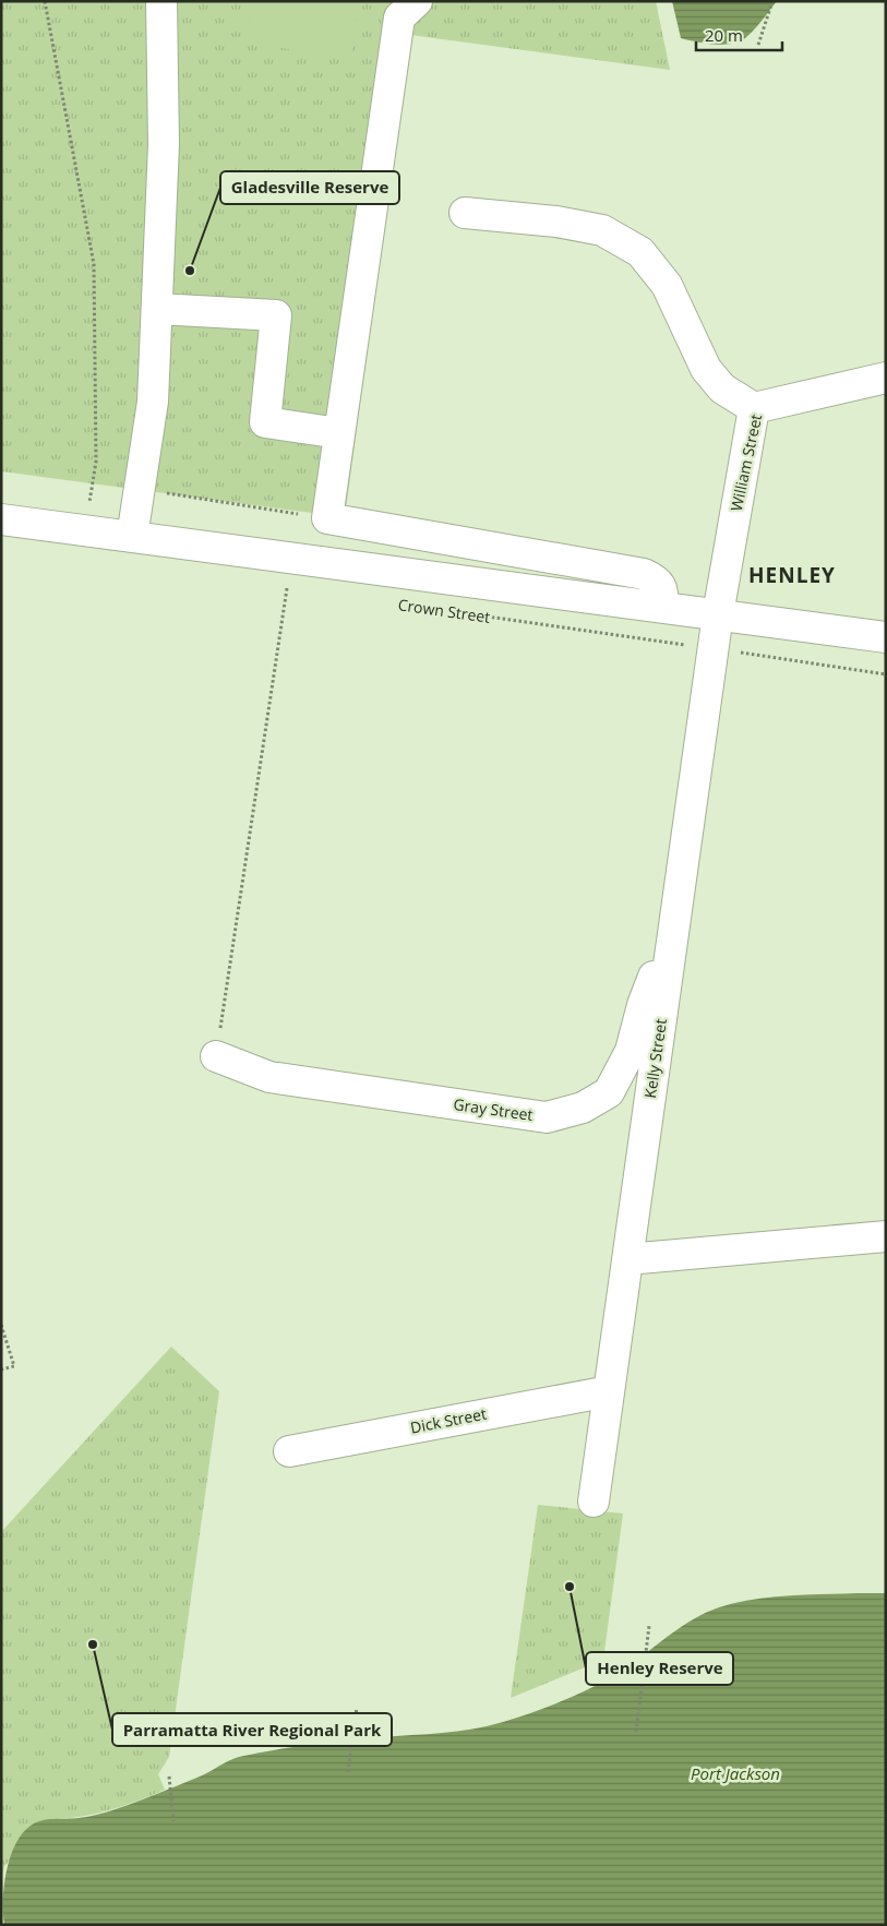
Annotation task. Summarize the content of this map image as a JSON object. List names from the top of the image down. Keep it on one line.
{"streets":{"street":["William Street","Kelly Street","Gray Street","Dick Street"],"path":["Crown Street"]},"crossings":[["William Street","Kelly Street"],["Crown Street","Kelly Street"],["Kelly Street","Gray Street"],["Kelly Street","Dick Street"]],"districts":["HENLEY"],"water":["Port Jackson"],"places":["Gladesville Reserve","Henley Reserve","Parramatta River Regional Park"],"scale_bar":"20 m"}
